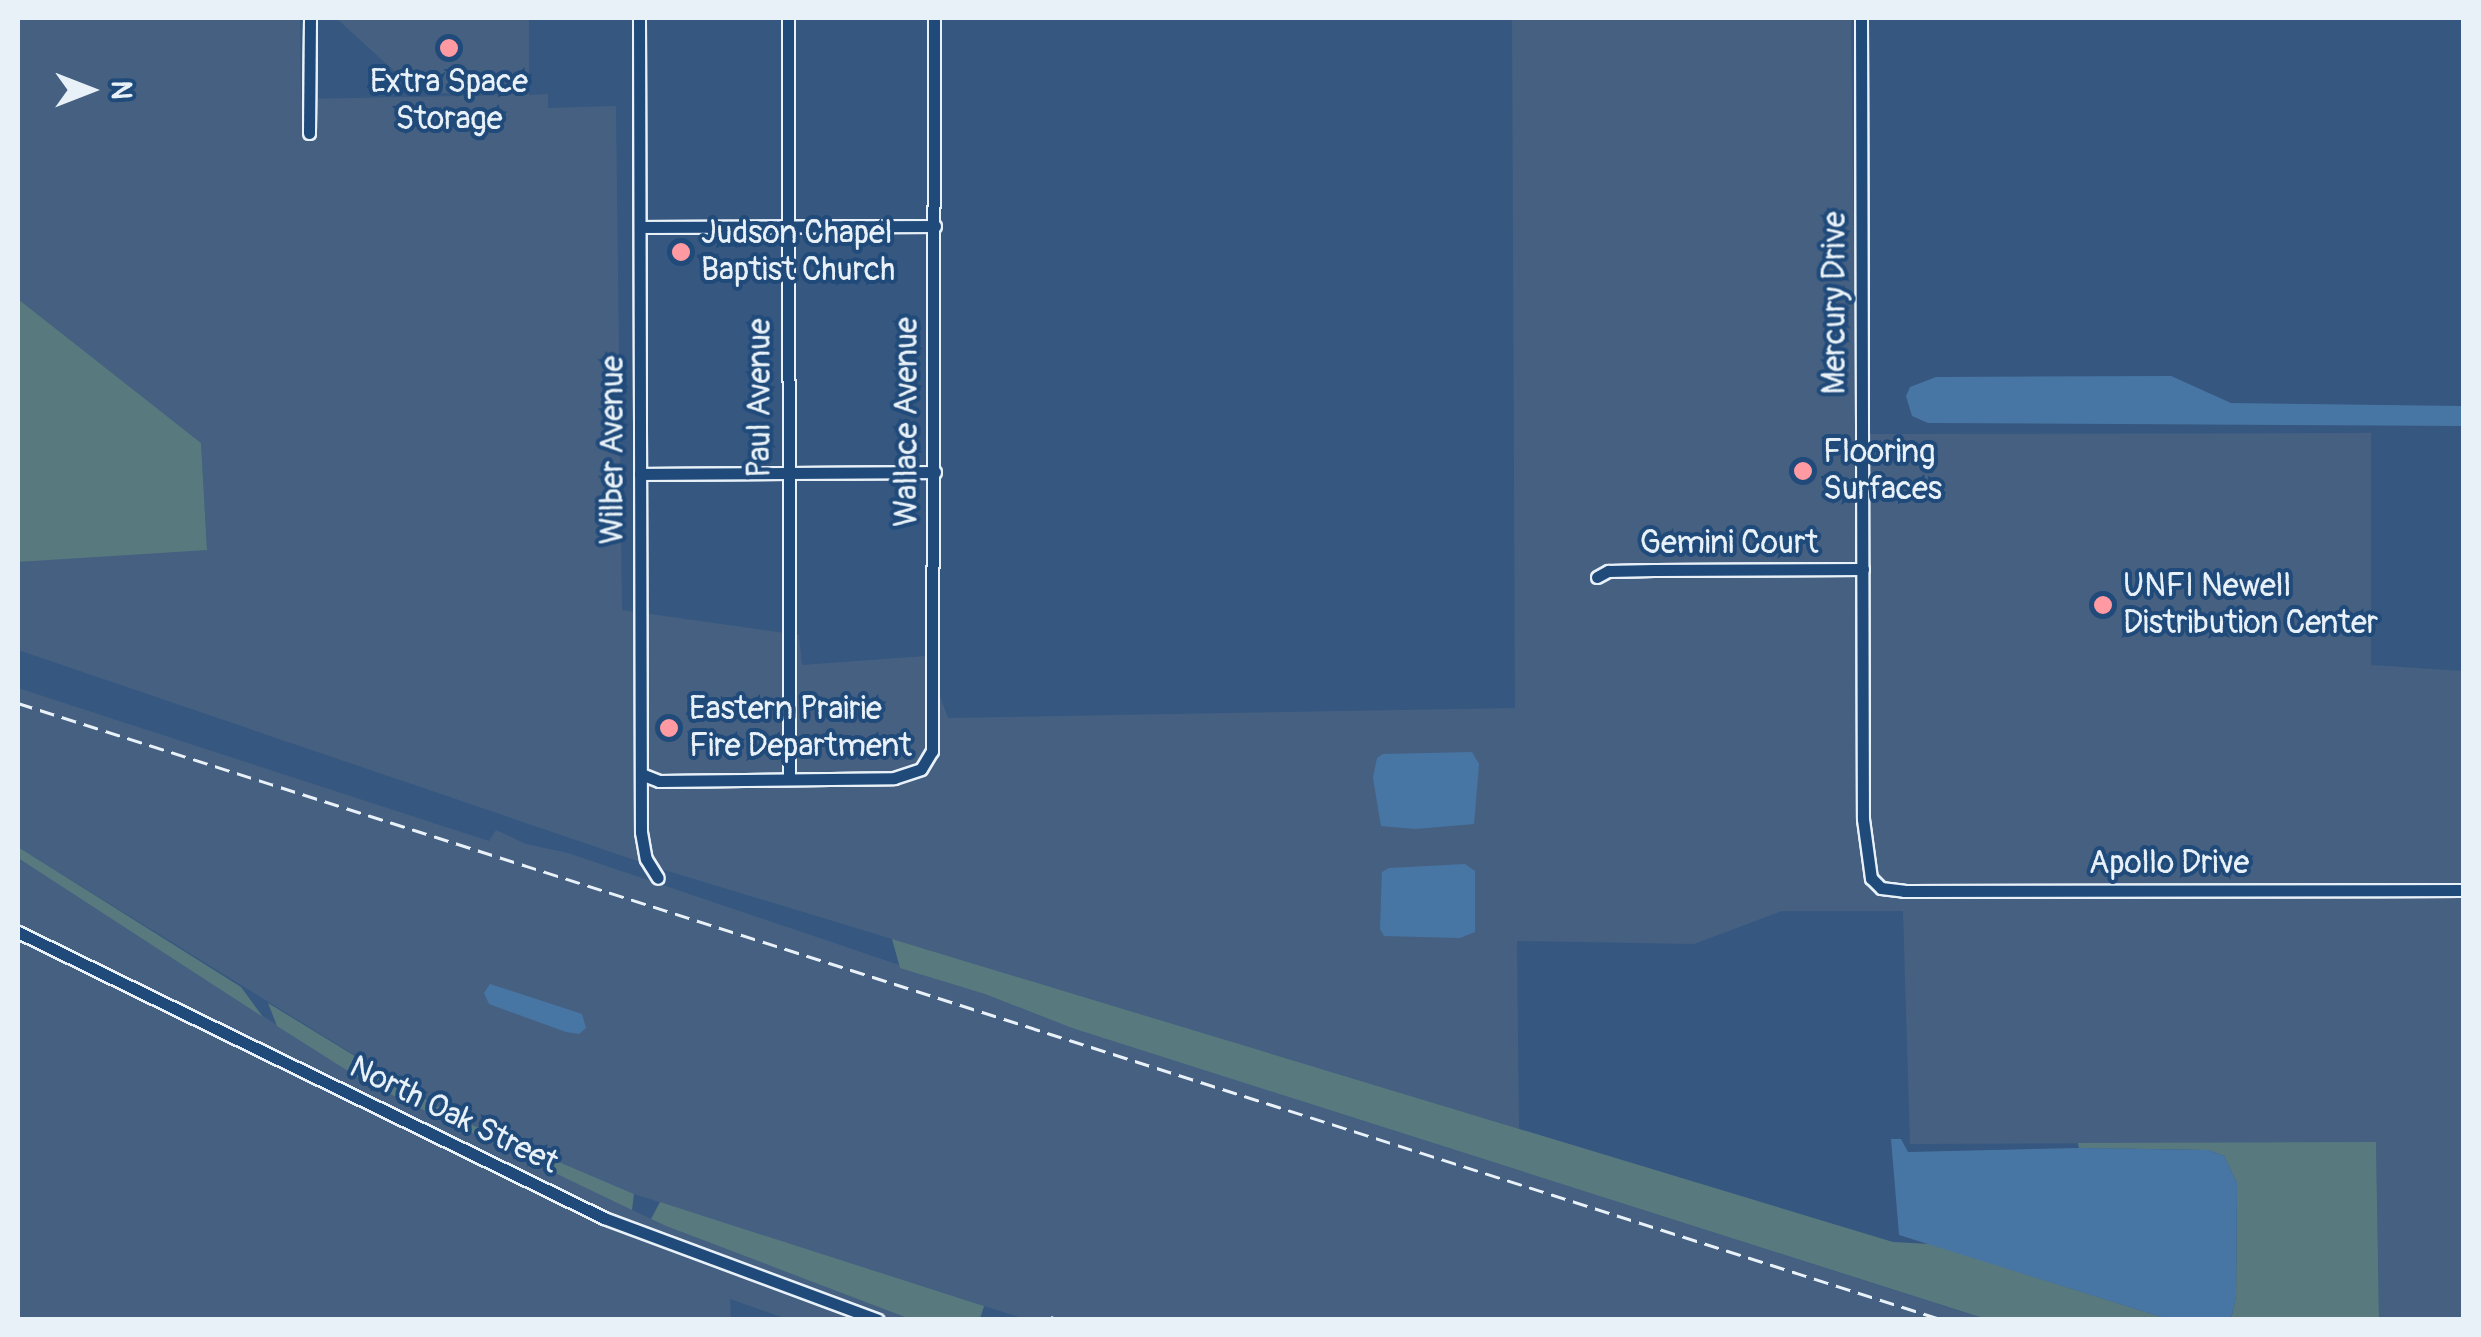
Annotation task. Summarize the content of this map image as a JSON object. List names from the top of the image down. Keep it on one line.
{"streets":{"street":["Mercury Drive","Paul Avenue","Wallace Avenue","Wilber Avenue","Gemini Court","Apollo Drive","North Oak Street"]},"crossings":[["Mercury Drive","Gemini Court"],["Mercury Drive","Apollo Drive"],["Paul Avenue","Wallace Avenue"]],"places":["Extra Space Storage","Judson Chapel Baptist Church","Flooring Surfaces","UNFI Newell Distribution Center","Eastern Prairie Fire Department"],"north":"right"}
